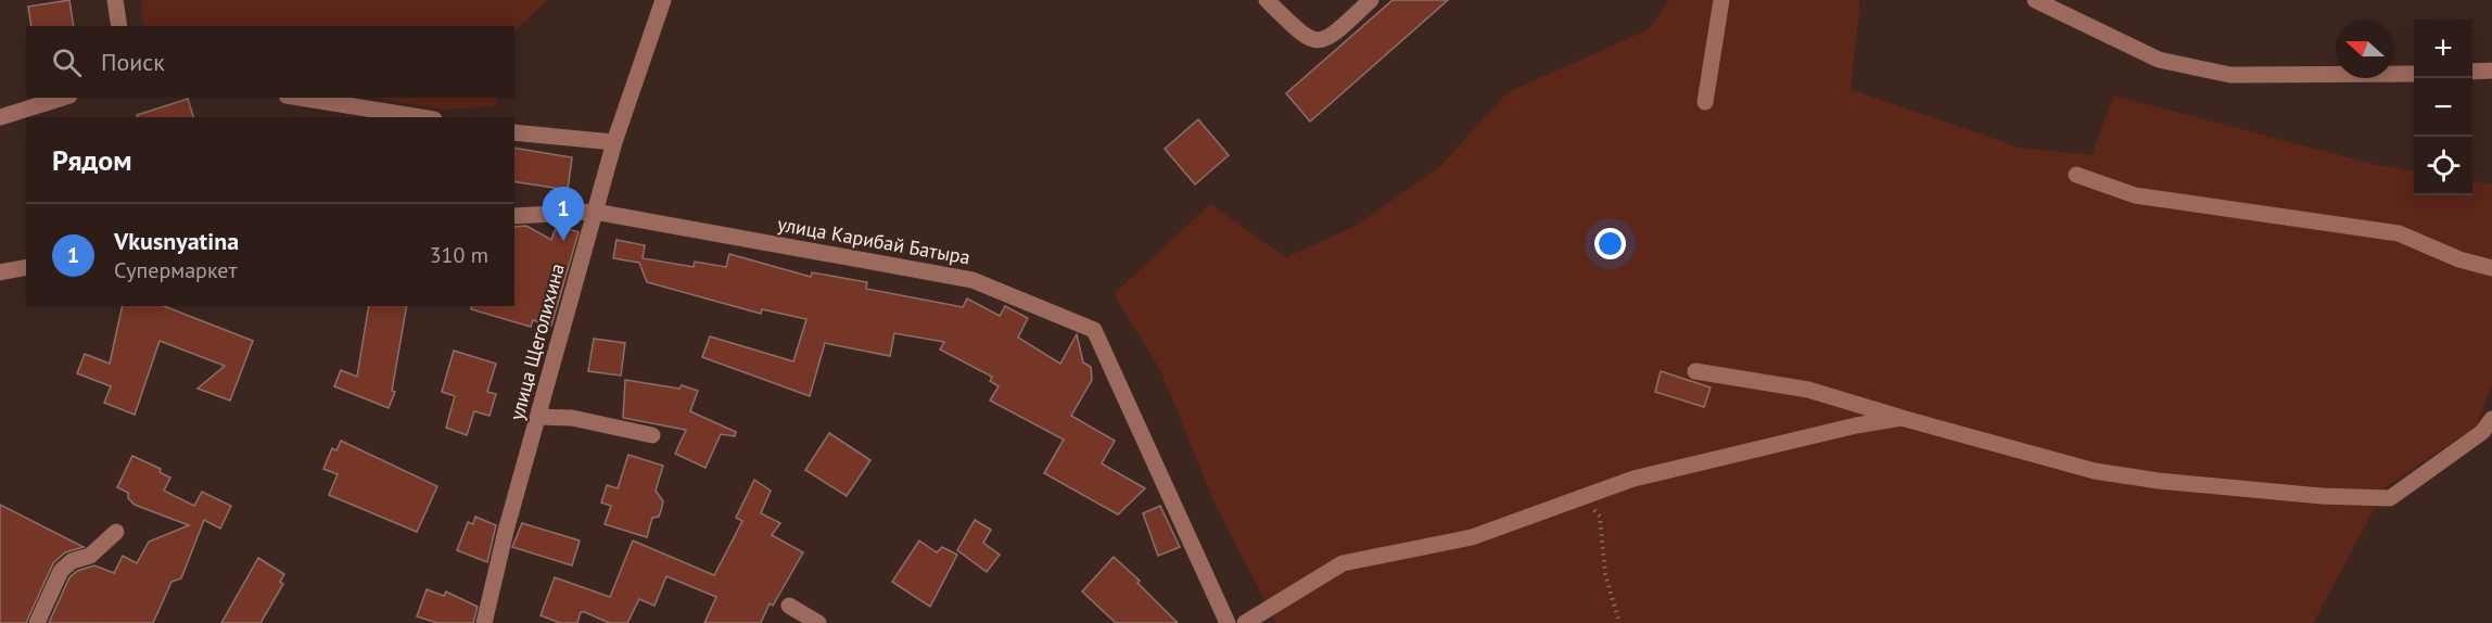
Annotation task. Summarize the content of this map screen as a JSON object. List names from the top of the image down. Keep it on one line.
{"streets":{"street":["улица Карибай Батыра","улица Щеголихина"]},"crossings":[["улица Карибай Батыра","улица Щеголихина"]],"north":"left","page":{"map_buttons":["+","−"],"search":"Поиск","heading":"Рядом","pins":"1","list":[{"mark":"1","name":"Vkusnyatina","note":"Супермаркет","value":"310 m"}]}}
